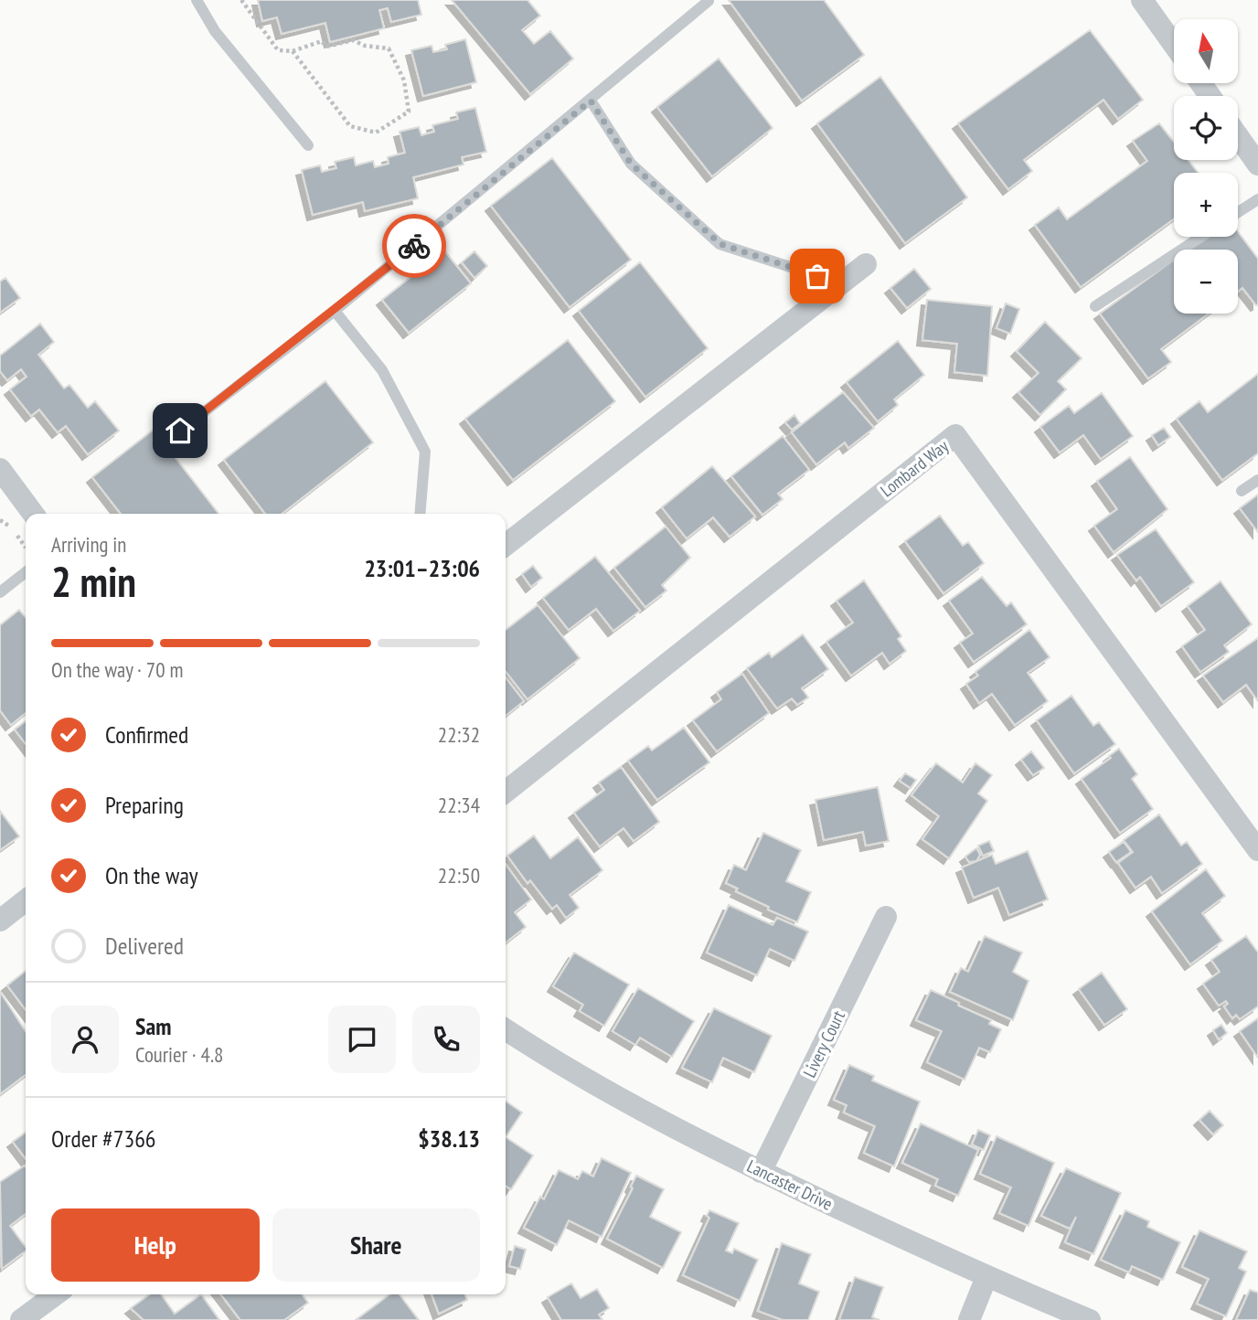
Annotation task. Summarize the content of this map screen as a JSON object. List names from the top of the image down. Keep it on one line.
{"streets":{"street":["Lombard Way","Livery Court","Lancaster Drive"]},"crossings":[["Livery Court","Lancaster Drive"]],"north":"top","page":{"map_buttons":["+","−"],"heading":["2 min","Arriving in","23:01–23:06"],"panel":["Sam","Courier · 4.8","Order #7366","$38.13"],"bar":"On the way · 70 m","list":[["Confirmed","22:32"],["Preparing","22:34"],["On the way","22:50"],"Delivered"],"buttons":["Help","Share"]}}
